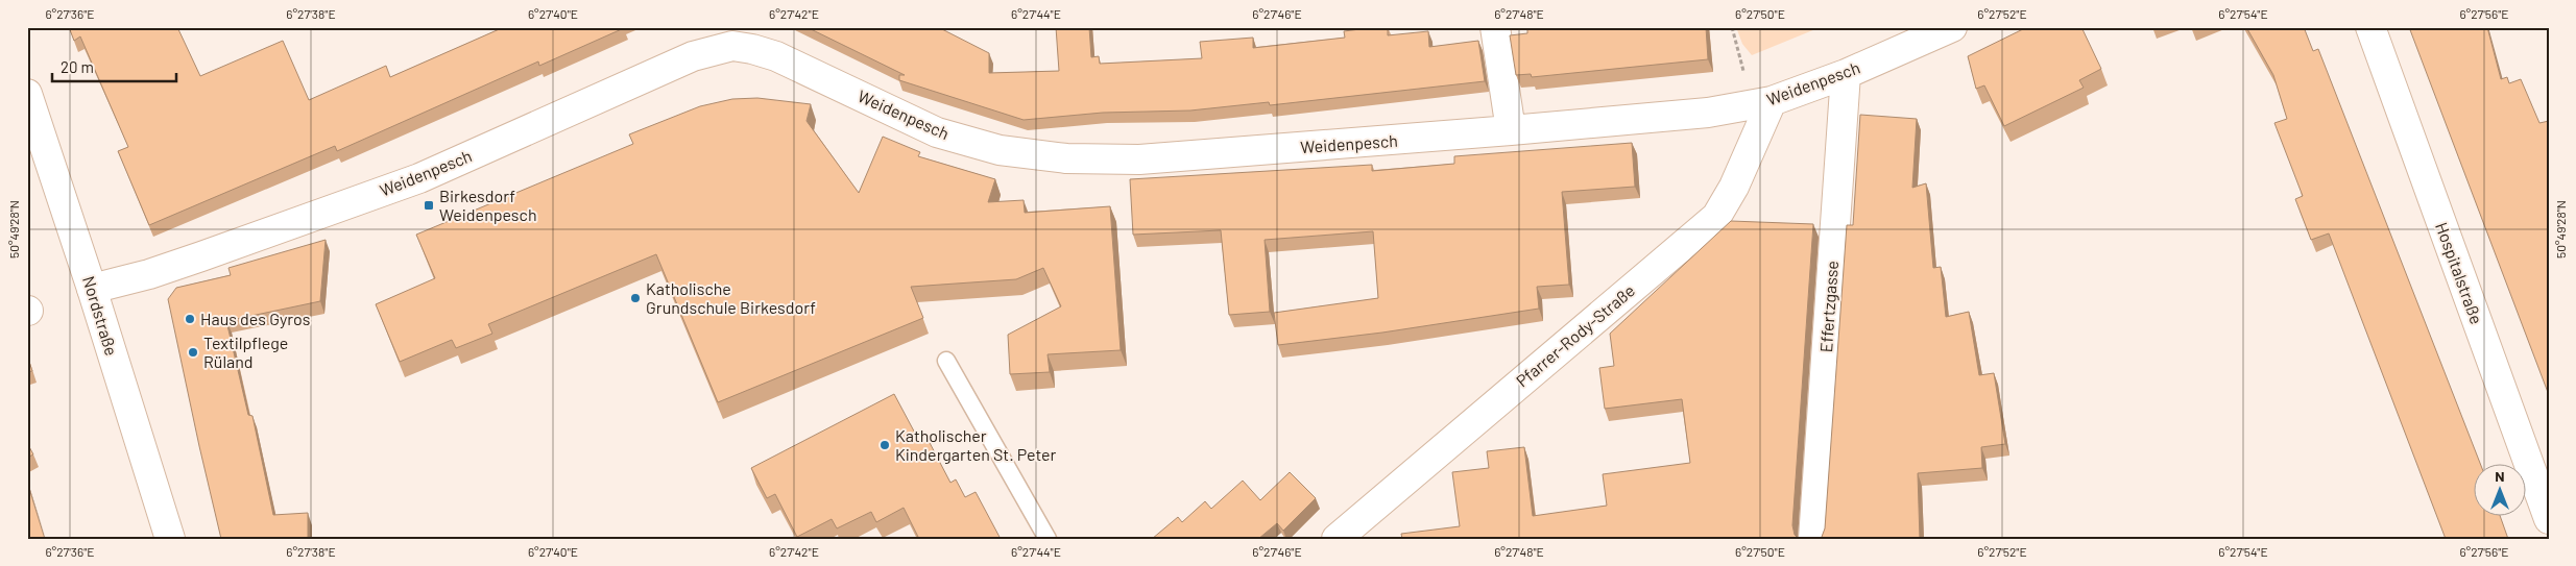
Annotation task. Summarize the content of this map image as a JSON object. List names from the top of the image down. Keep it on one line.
{"streets":{"street":["Weidenpesch","Hospitalstraße","Effertzgasse","Nordstraße","Pfarrer-Rody-Straße"]},"crossings":[["Weidenpesch","Effertzgasse"],["Weidenpesch","Nordstraße"],["Weidenpesch","Pfarrer-Rody-Straße"]],"places":{"transit":["Birkesdorf Weidenpesch"],"other":["Katholische Grundschule Birkesdorf","Haus des Gyros","Textilpflege Rüland","Katholischer Kindergarten St. Peter"]},"scale_bar":"20 m","north":"top","coordinates":["6°27'36\"E","6°27'38\"E","6°27'40\"E","6°27'42\"E","6°27'44\"E","6°27'46\"E","6°27'48\"E","6°27'50\"E","6°27'52\"E","6°27'54\"E","6°27'56\"E","50°49'28\"N"]}
